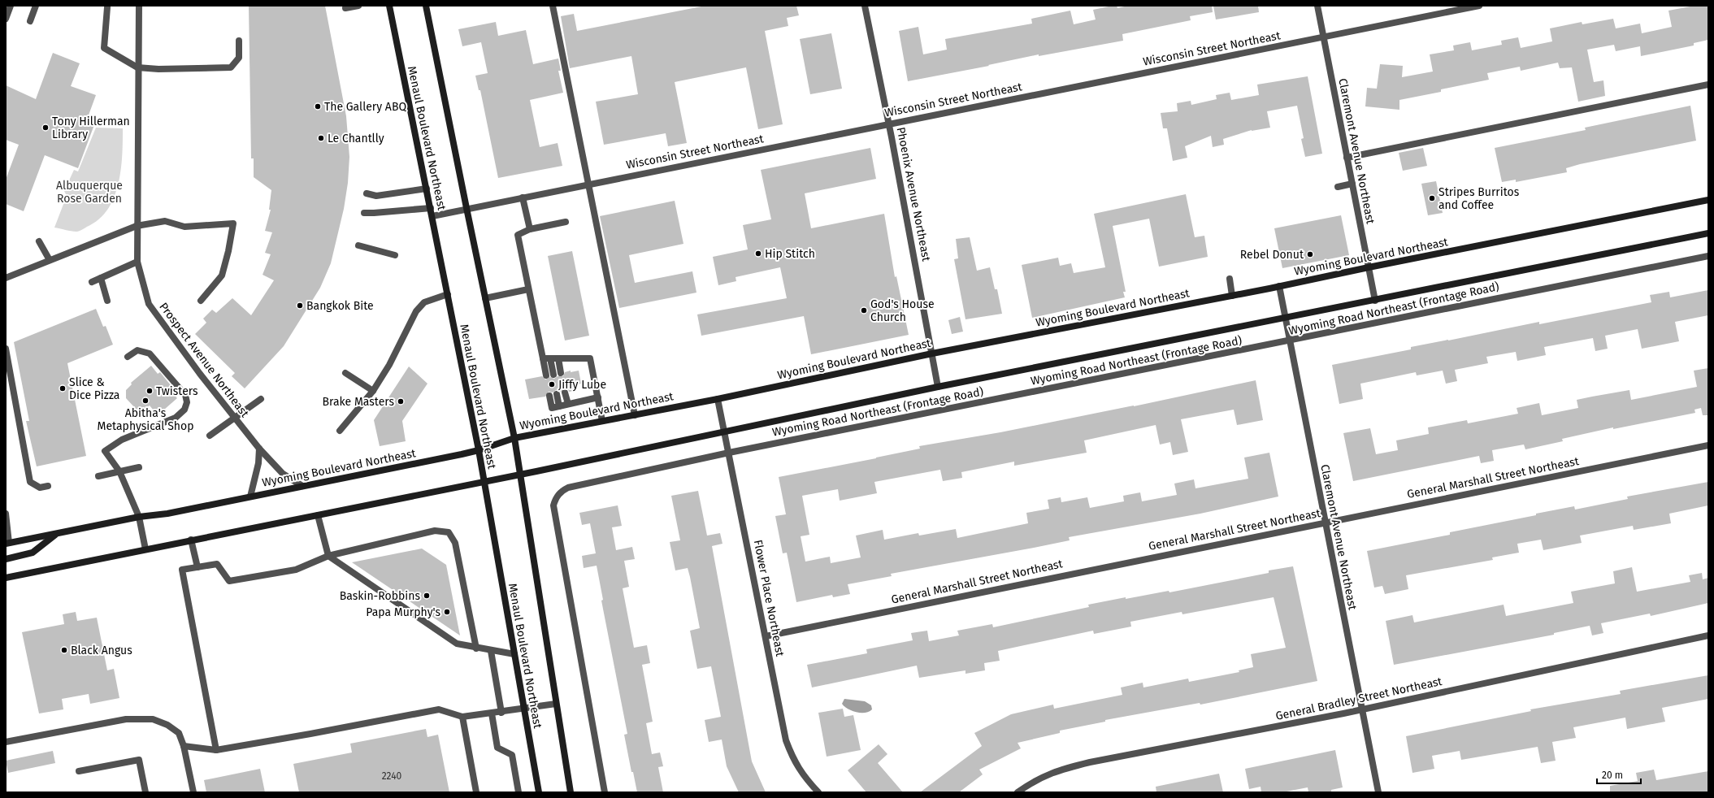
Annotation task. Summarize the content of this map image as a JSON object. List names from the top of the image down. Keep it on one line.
{"streets":{"main road":["Menaul Boulevard Northeast","Wyoming Boulevard Northeast"],"street":["Wisconsin Street Northeast","Claremont Avenue Northeast","Phoenix Avenue Northeast","Wyoming Road Northeast (Frontage Road)","Prospect Avenue Northeast","General Marshall Street Northeast","Flower Place Northeast","General Bradley Street Northeast"]},"crossings":[["Wisconsin Street Northeast","Menaul Boulevard Northeast"],["Wisconsin Street Northeast","Claremont Avenue Northeast"],["Wisconsin Street Northeast","Phoenix Avenue Northeast"],["Menaul Boulevard Northeast","Wyoming Boulevard Northeast"],["Claremont Avenue Northeast","Wyoming Boulevard Northeast"],["Claremont Avenue Northeast","Wyoming Road Northeast (Frontage Road)"],["Claremont Avenue Northeast","General Marshall Street Northeast"],["Claremont Avenue Northeast","General Bradley Street Northeast"],["Phoenix Avenue Northeast","Wyoming Boulevard Northeast"],["Wyoming Boulevard Northeast","Prospect Avenue Northeast"],["Wyoming Boulevard Northeast","Flower Place Northeast"],["Wyoming Road Northeast (Frontage Road)","Flower Place Northeast"],["General Marshall Street Northeast","Flower Place Northeast"]],"parks":["Albuquerque Rose Garden"],"places":["The Gallery ABQ","Tony Hillerman Library","Le Chantlly","Stripes Burritos and Coffee","Hip Stitch","Rebel Donut","Bangkok Bite","God's House Church","Jiffy Lube","Slice & Dice Pizza","Twisters","Abitha's Metaphysical Shop","Brake Masters","Baskin-Robbins","Papa Murphy's","Black Angus"],"house_numbers":["2240"],"scale_bar":"20 m"}
